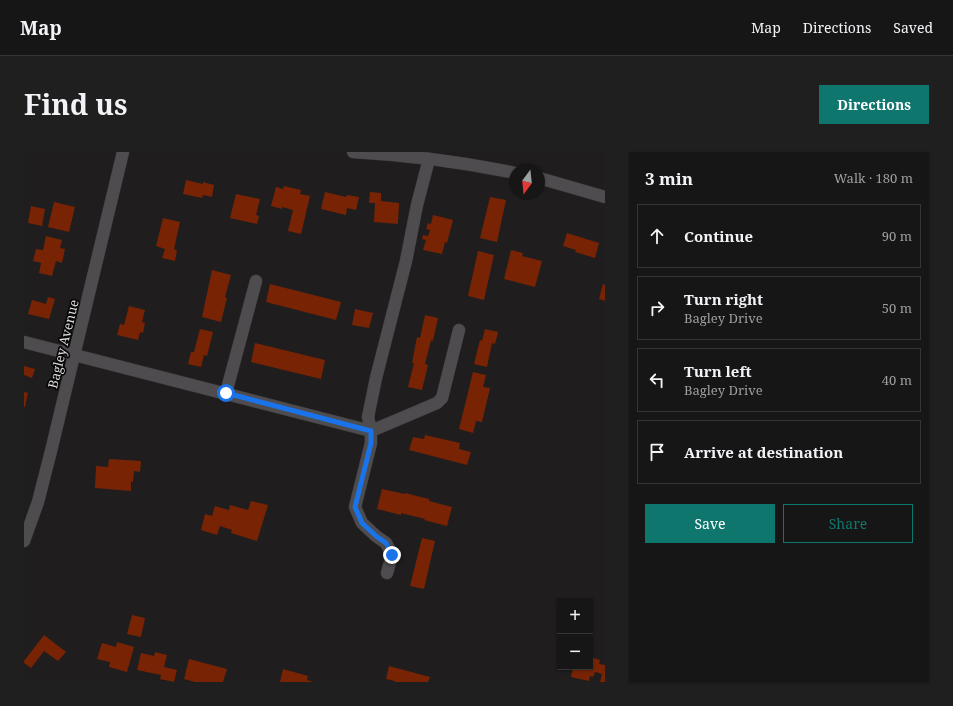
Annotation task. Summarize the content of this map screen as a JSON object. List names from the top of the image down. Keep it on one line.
{"streets":{"street":["Bagley Avenue"]},"north":"bottom","page":{"header":"Map","nav":["Map","Directions","Saved"],"title":"Find us","buttons":["Directions",["Save","Share"]],"heading":["3 min","Walk · 180 m"],"list":[["Continue","90 m"],["Turn right","Bagley Drive","50 m"],["Turn left","Bagley Drive","40 m"],"Arrive at destination"],"map_buttons":["+","−"]}}
